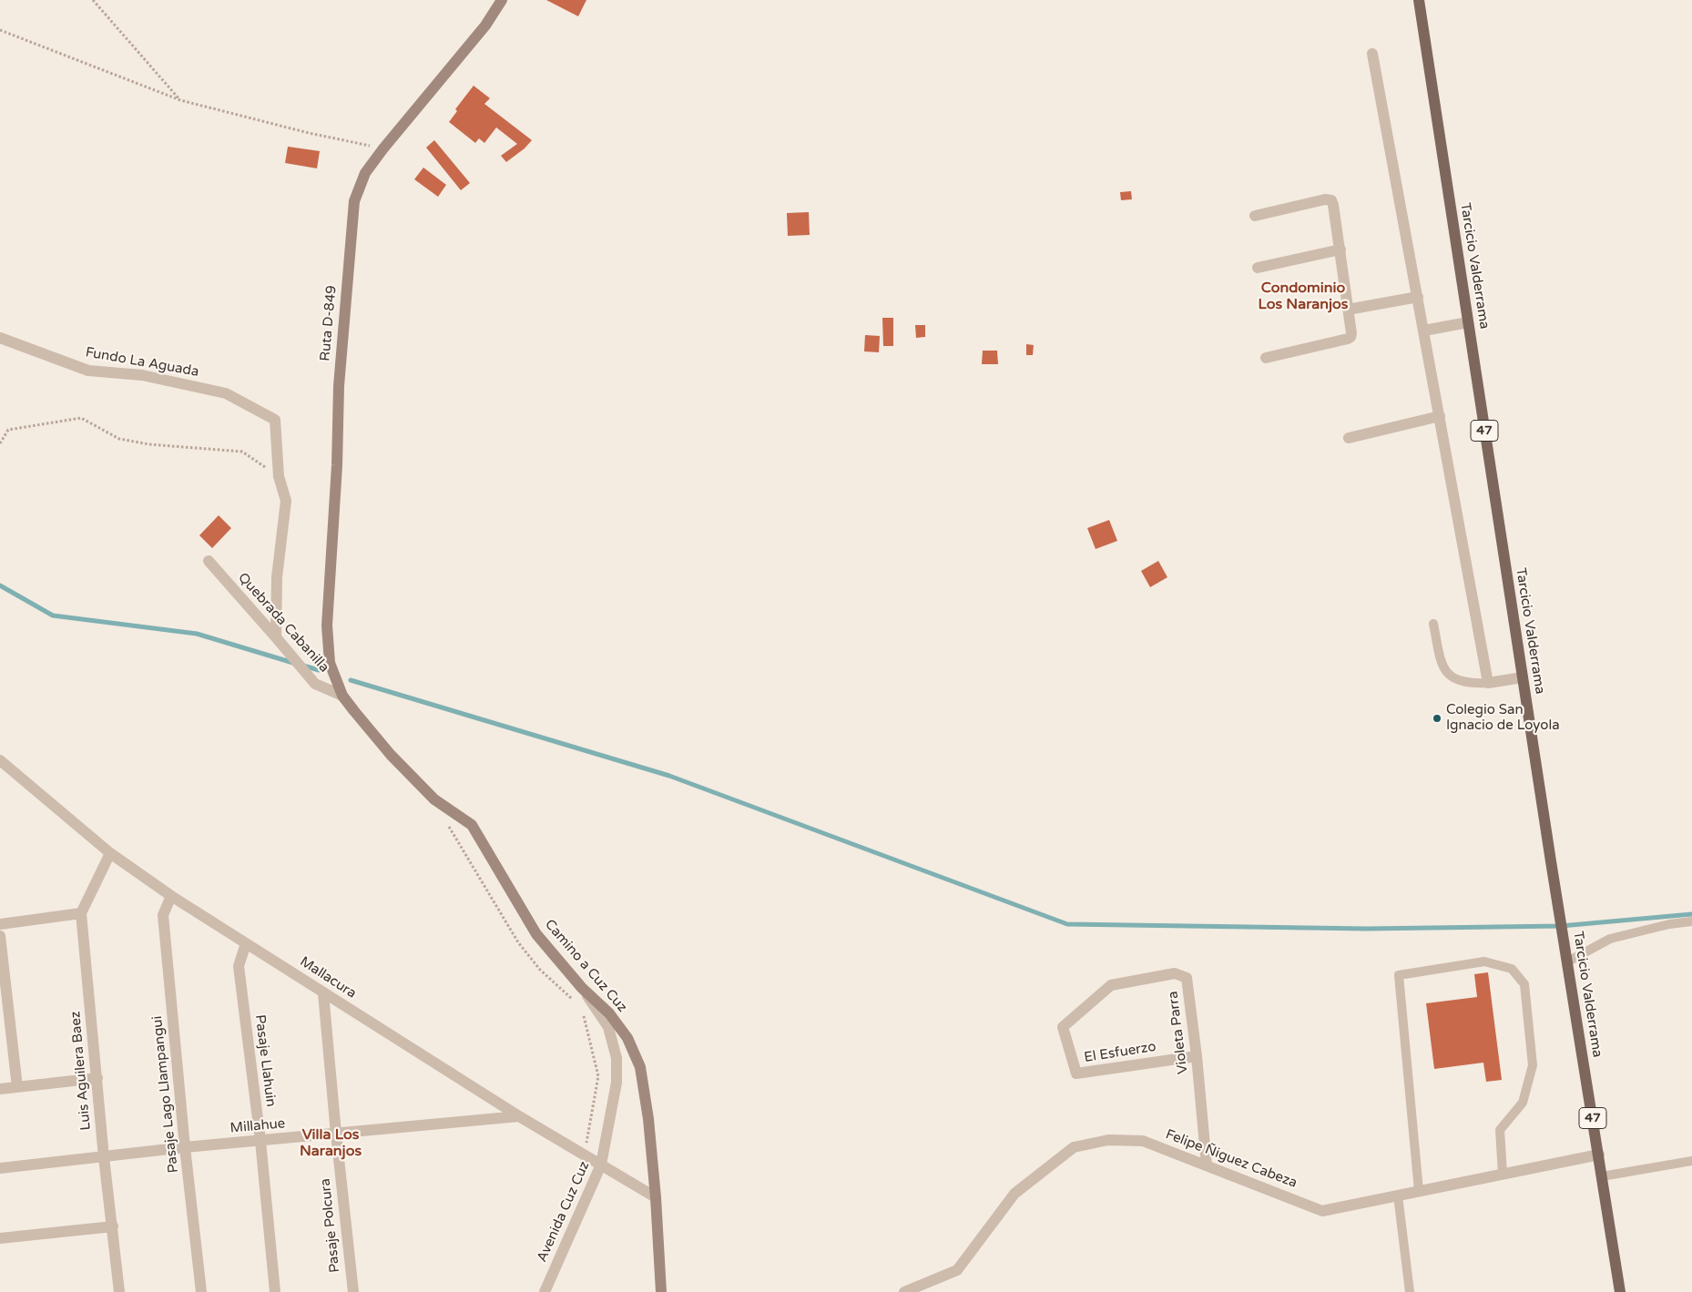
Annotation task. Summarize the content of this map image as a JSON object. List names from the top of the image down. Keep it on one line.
{"streets":{"main road":["Tarcicio Valderrama","Ruta D-849","47","Camino a Cuz Cuz"],"street":["Fundo La Aguada","Quebrada Cabanilla","Mallacura","Violeta Parra","El Esfuerzo","Pasaje Llahuin","Luis Aguilera Baez","Pasaje Lago Llampangui","Millahue","Felipe Ñiguez Cabeza","Avenida Cuz Cuz","Pasaje Polcura"]},"crossings":[["Tarcicio Valderrama","Felipe Ñiguez Cabeza"],["Ruta D-849","Quebrada Cabanilla"],["Ruta D-849","Camino a Cuz Cuz"],["Fundo La Aguada","Quebrada Cabanilla"],["Quebrada Cabanilla","Camino a Cuz Cuz"],["Camino a Cuz Cuz","Mallacura"],["Camino a Cuz Cuz","Avenida Cuz Cuz"],["Mallacura","Pasaje Llahuin"],["Mallacura","Pasaje Lago Llampangui"],["Mallacura","Millahue"],["Mallacura","Avenida Cuz Cuz"],["Mallacura","Pasaje Polcura"],["Violeta Parra","El Esfuerzo"],["Violeta Parra","Felipe Ñiguez Cabeza"],["Pasaje Llahuin","Millahue"],["Luis Aguilera Baez","Millahue"],["Pasaje Lago Llampangui","Millahue"],["Millahue","Pasaje Polcura"]],"districts":["Condominio Los Naranjos","Villa Los Naranjos"],"places":["Colegio San Ignacio de Loyola"]}
